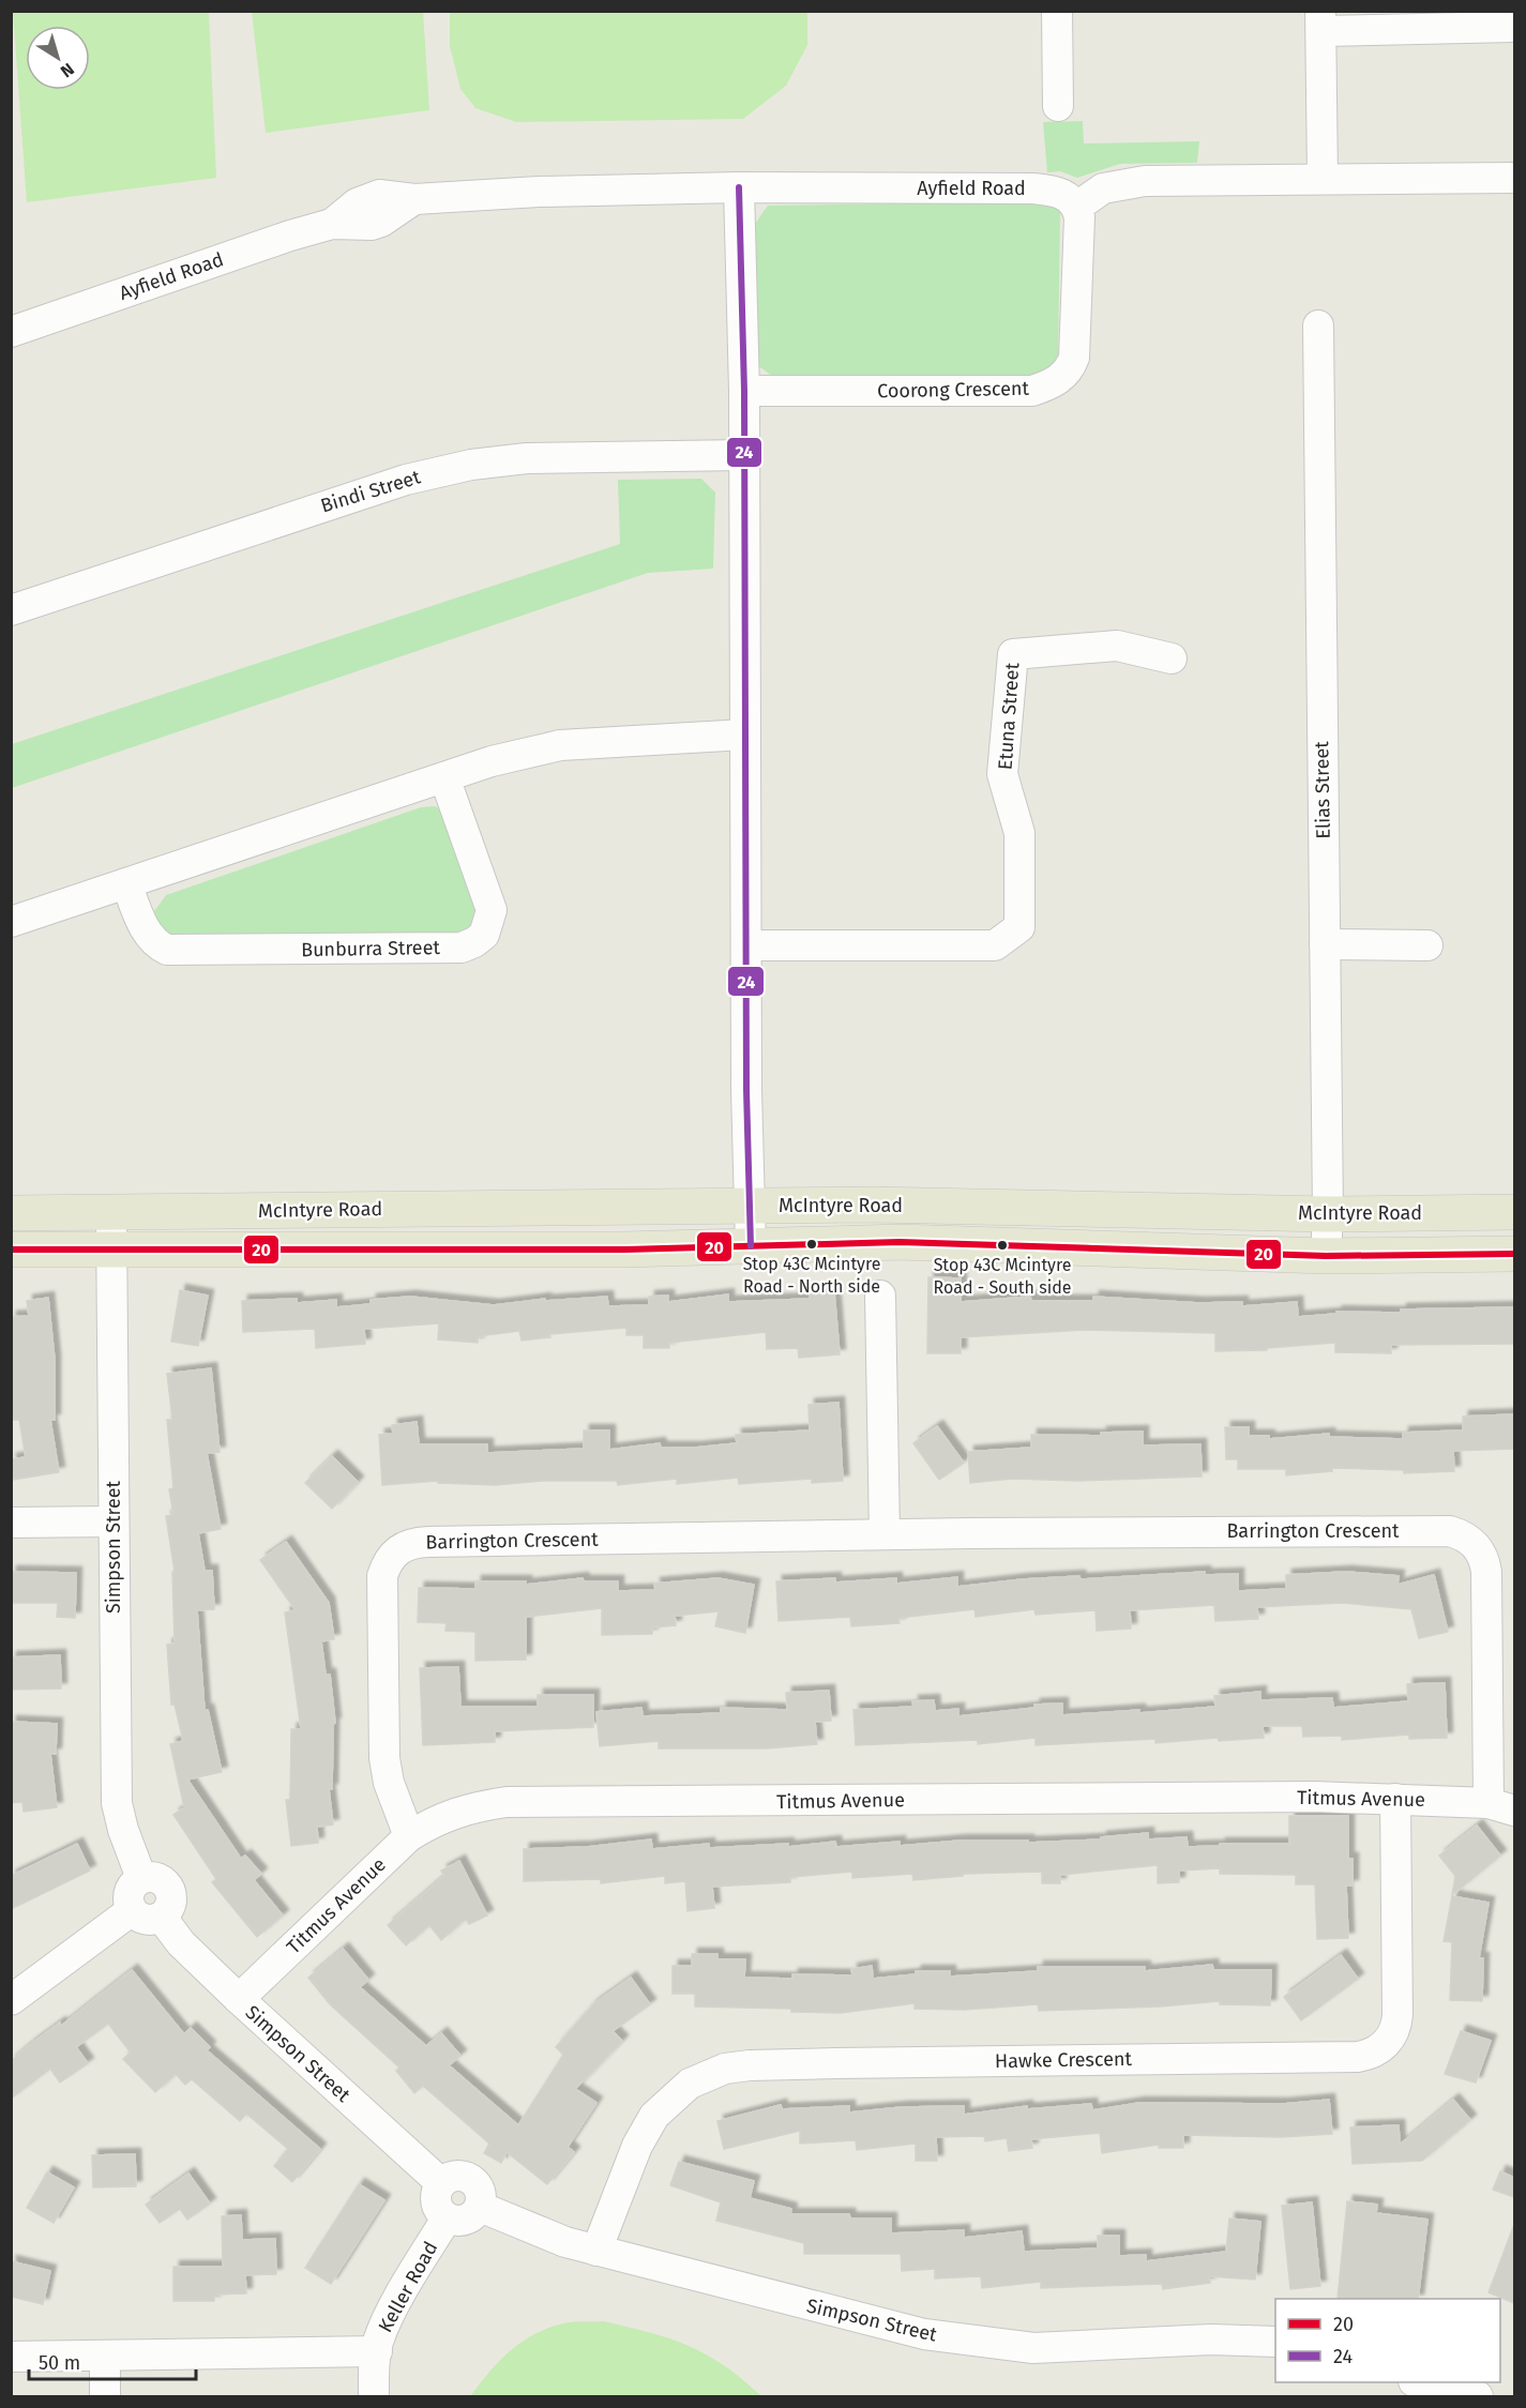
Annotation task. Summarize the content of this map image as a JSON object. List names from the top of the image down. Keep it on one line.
{"streets":{"main road":["McIntyre Road"],"street":["Ayfield Road","Coorong Crescent","Bindi Street","Etuna Street","Elias Street","Bunburra Street","Barrington Crescent","Simpson Street","Titmus Avenue","Hawke Crescent","Keller Road"]},"crossings":[["Ayfield Road","Coorong Crescent"],["Elias Street","McIntyre Road"],["McIntyre Road","Simpson Street"],["Barrington Crescent","Titmus Avenue"],["Simpson Street","Titmus Avenue"],["Simpson Street","Hawke Crescent"],["Simpson Street","Keller Road"],["Titmus Avenue","Hawke Crescent"]],"places":["Stop 43C Mcintyre Road - North side","Stop 43C Mcintyre Road - South side"],"lines":["transit line 24","transit line 20"],"legend":["20","24"],"scale_bar":"50 m","north":"bottom right"}
